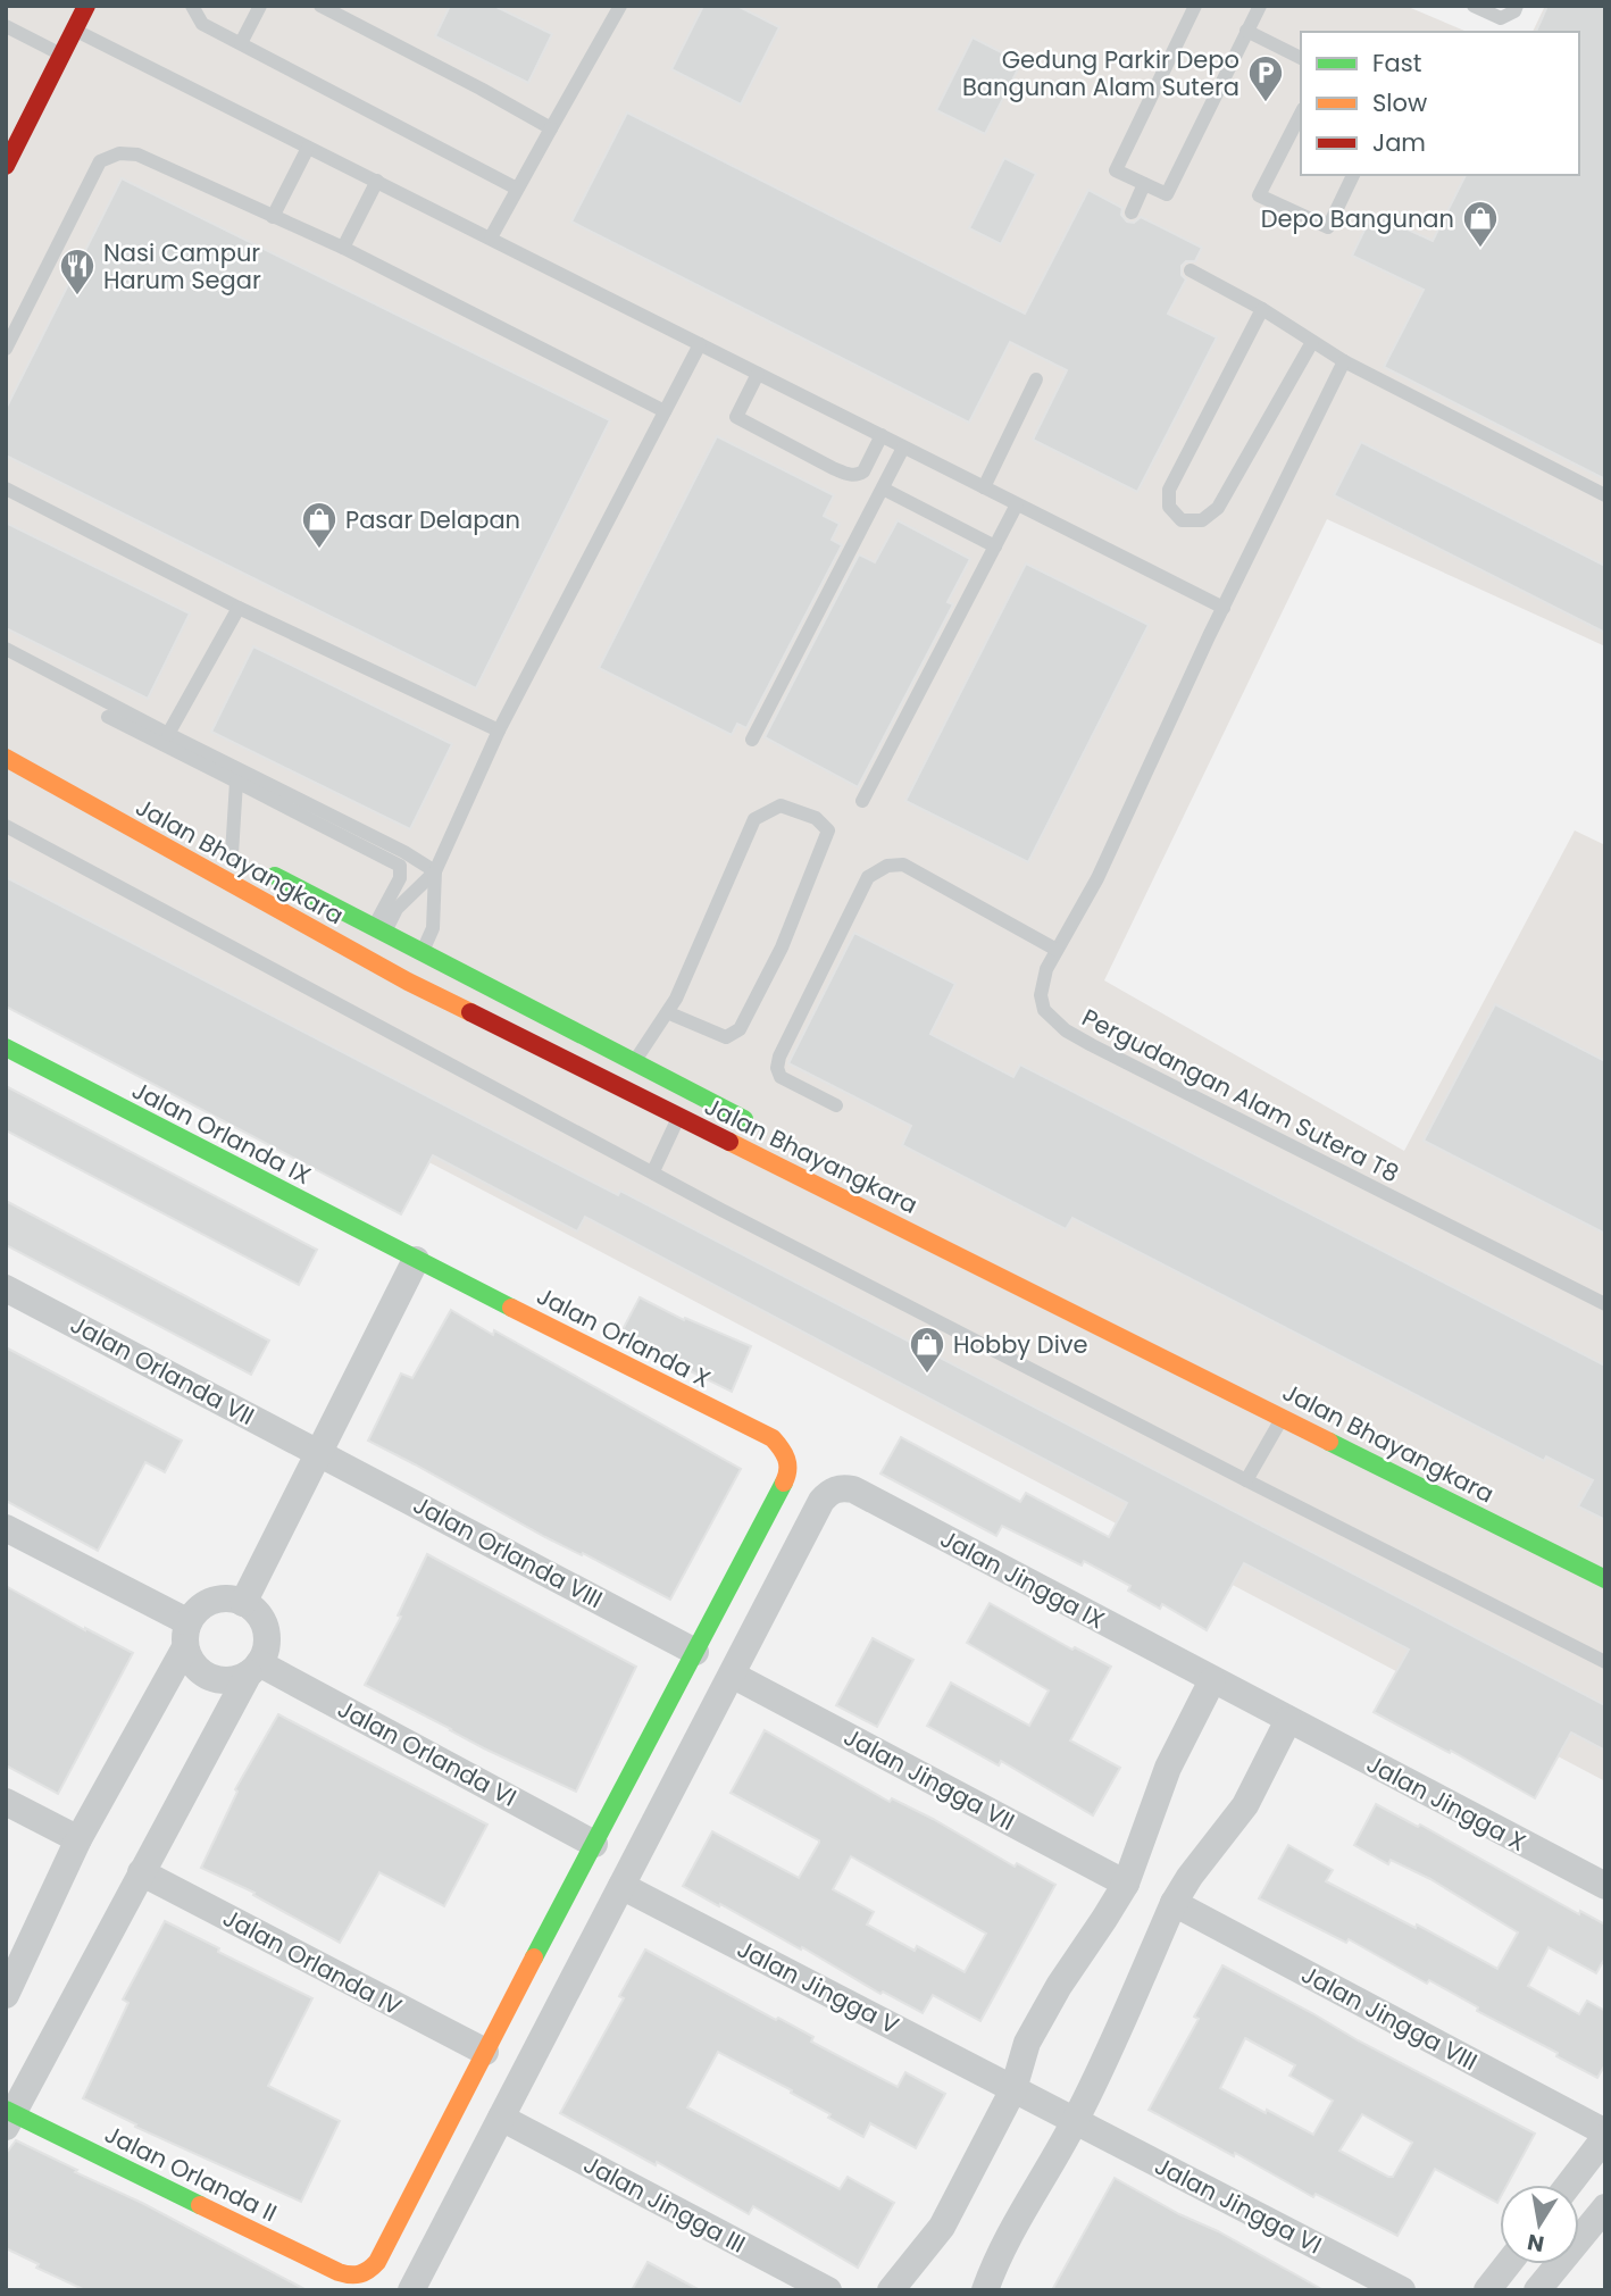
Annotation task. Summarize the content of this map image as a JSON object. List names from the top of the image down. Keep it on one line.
{"streets":{"main road":["Jalan Bhayangkara","Jalan Orlanda IX","Jalan Orlanda X","Jalan Orlanda II"],"street":["Jalan Orlanda VII","Jalan Orlanda VIII","Jalan Jingga IX","Jalan Orlanda VI","Jalan Jingga VII","Jalan Jingga X","Jalan Orlanda IV","Jalan Jingga V","Jalan Jingga VIII","Jalan Jingga III","Jalan Jingga VI"],"lane":["Pergudangan Alam Sutera T8"]},"crossings":[["Jalan Orlanda IX","Jalan Orlanda X"],["Jalan Orlanda X","Jalan Orlanda VIII"],["Jalan Orlanda VII","Jalan Orlanda VIII"],["Jalan Jingga IX","Jalan Jingga VII"],["Jalan Jingga IX","Jalan Jingga X"],["Jalan Orlanda IV","Jalan Orlanda II"],["Jalan Jingga V","Jalan Jingga VI"]],"places":{"parking":["Gedung Parkir Depo Bangunan Alam Sutera"],"shop":["Depo Bangunan","Pasar Delapan","Hobby Dive"],"restaurant":["Nasi Campur Harum Segar"]},"legend":["Fast","Slow","Jam"],"north":"bottom"}
